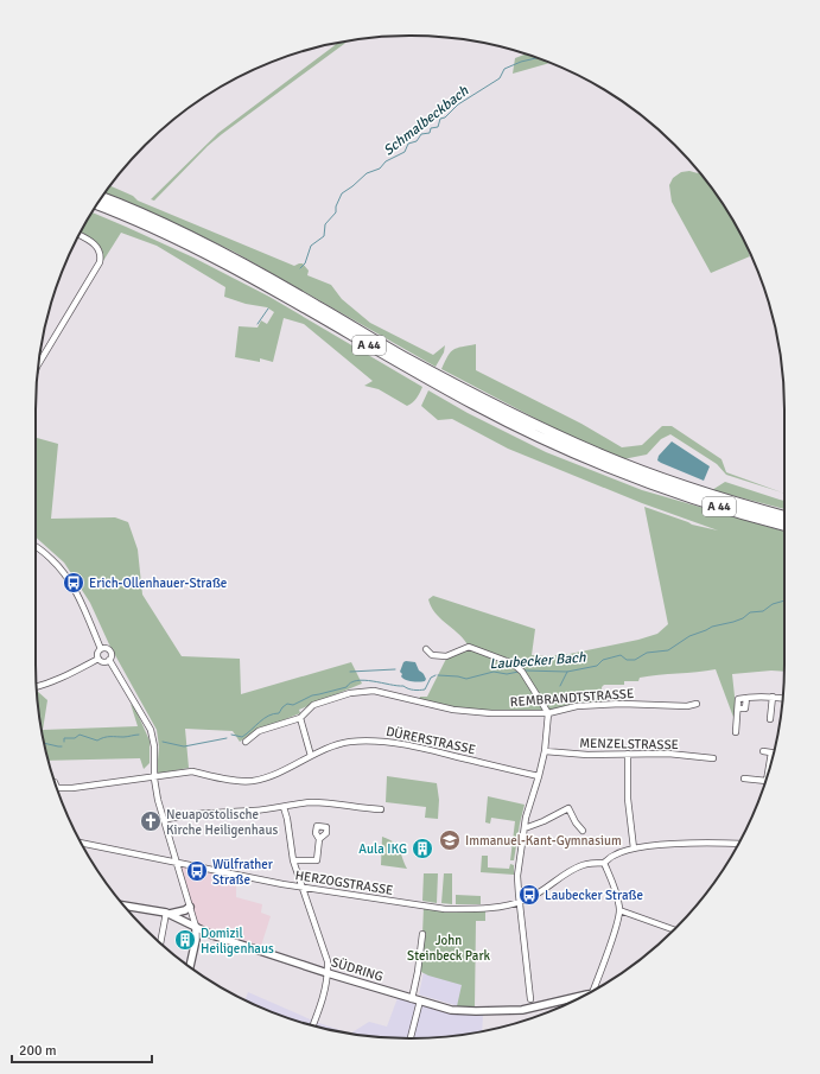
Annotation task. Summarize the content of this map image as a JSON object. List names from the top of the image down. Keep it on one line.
{"streets":{"highway":["A 44"],"street":["REMBRANDTSTRASSE","DÜRERSTRASSE","MENZELSTRASSE","HERZOGSTRASSE","SÜDRING"]},"water":["Schmalbeckbach","Laubecker Bach"],"parks":["John Steinbeck Park"],"places":{"bus stop":["Erich-Ollenhauer-Straße","Wülfrather Straße","Laubecker Straße"],"church":["Neuapostolische Kirche Heiligenhaus"],"school or university":["Immanuel-Kant-Gymnasium"],"building":["Aula IKG","Domizil Heiligenhaus"]},"scale_bar":"200 m"}
